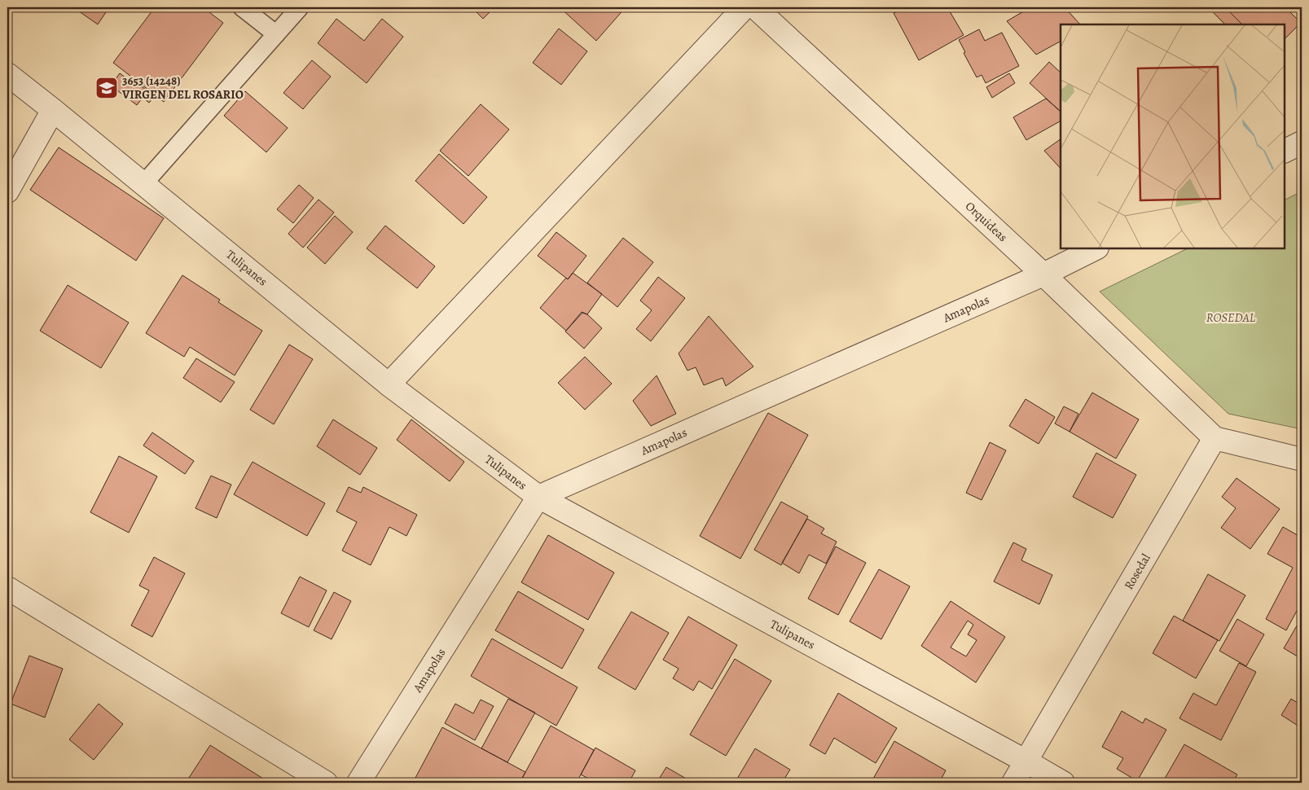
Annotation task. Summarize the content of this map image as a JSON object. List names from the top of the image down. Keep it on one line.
{"streets":{"street":["Orquideas","Tulipanes","Amapolas","Rosedal"]},"crossings":[["Orquideas","Amapolas"],["Orquideas","Rosedal"],["Tulipanes","Amapolas"],["Tulipanes","Rosedal"]],"parks":["ROSEDAL"],"places":{"school or university":["3653 (14248) VIRGEN DEL ROSARIO"]}}
